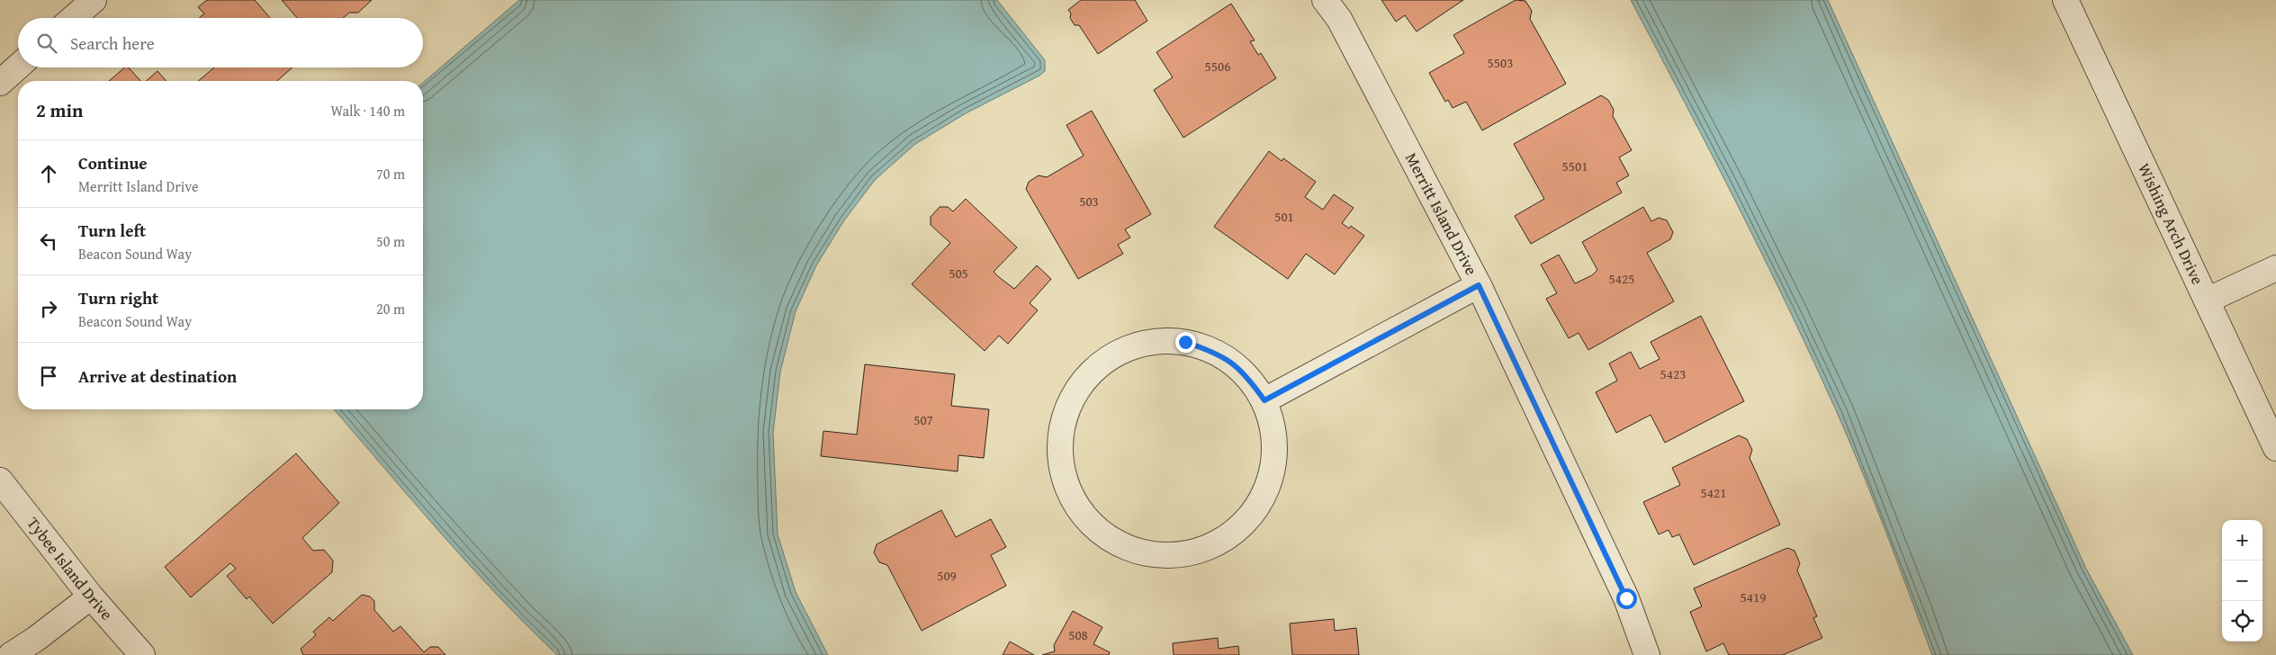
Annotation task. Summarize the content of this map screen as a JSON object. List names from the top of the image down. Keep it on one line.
{"streets":{"street":["Merritt Island Drive","Wishing Arch Drive","Tybee Island Drive"]},"house_numbers":["5503","5506","5501","503","501","505","5425","5423","507","5421","509","5419","508"],"page":{"search":"Search here","heading":["2 min","Walk · 140 m"],"list":[["Continue","Merritt Island Drive","70 m"],["Turn left","Beacon Sound Way","50 m"],["Turn right","Beacon Sound Way","20 m"],"Arrive at destination"],"map_buttons":["+","−"]}}
